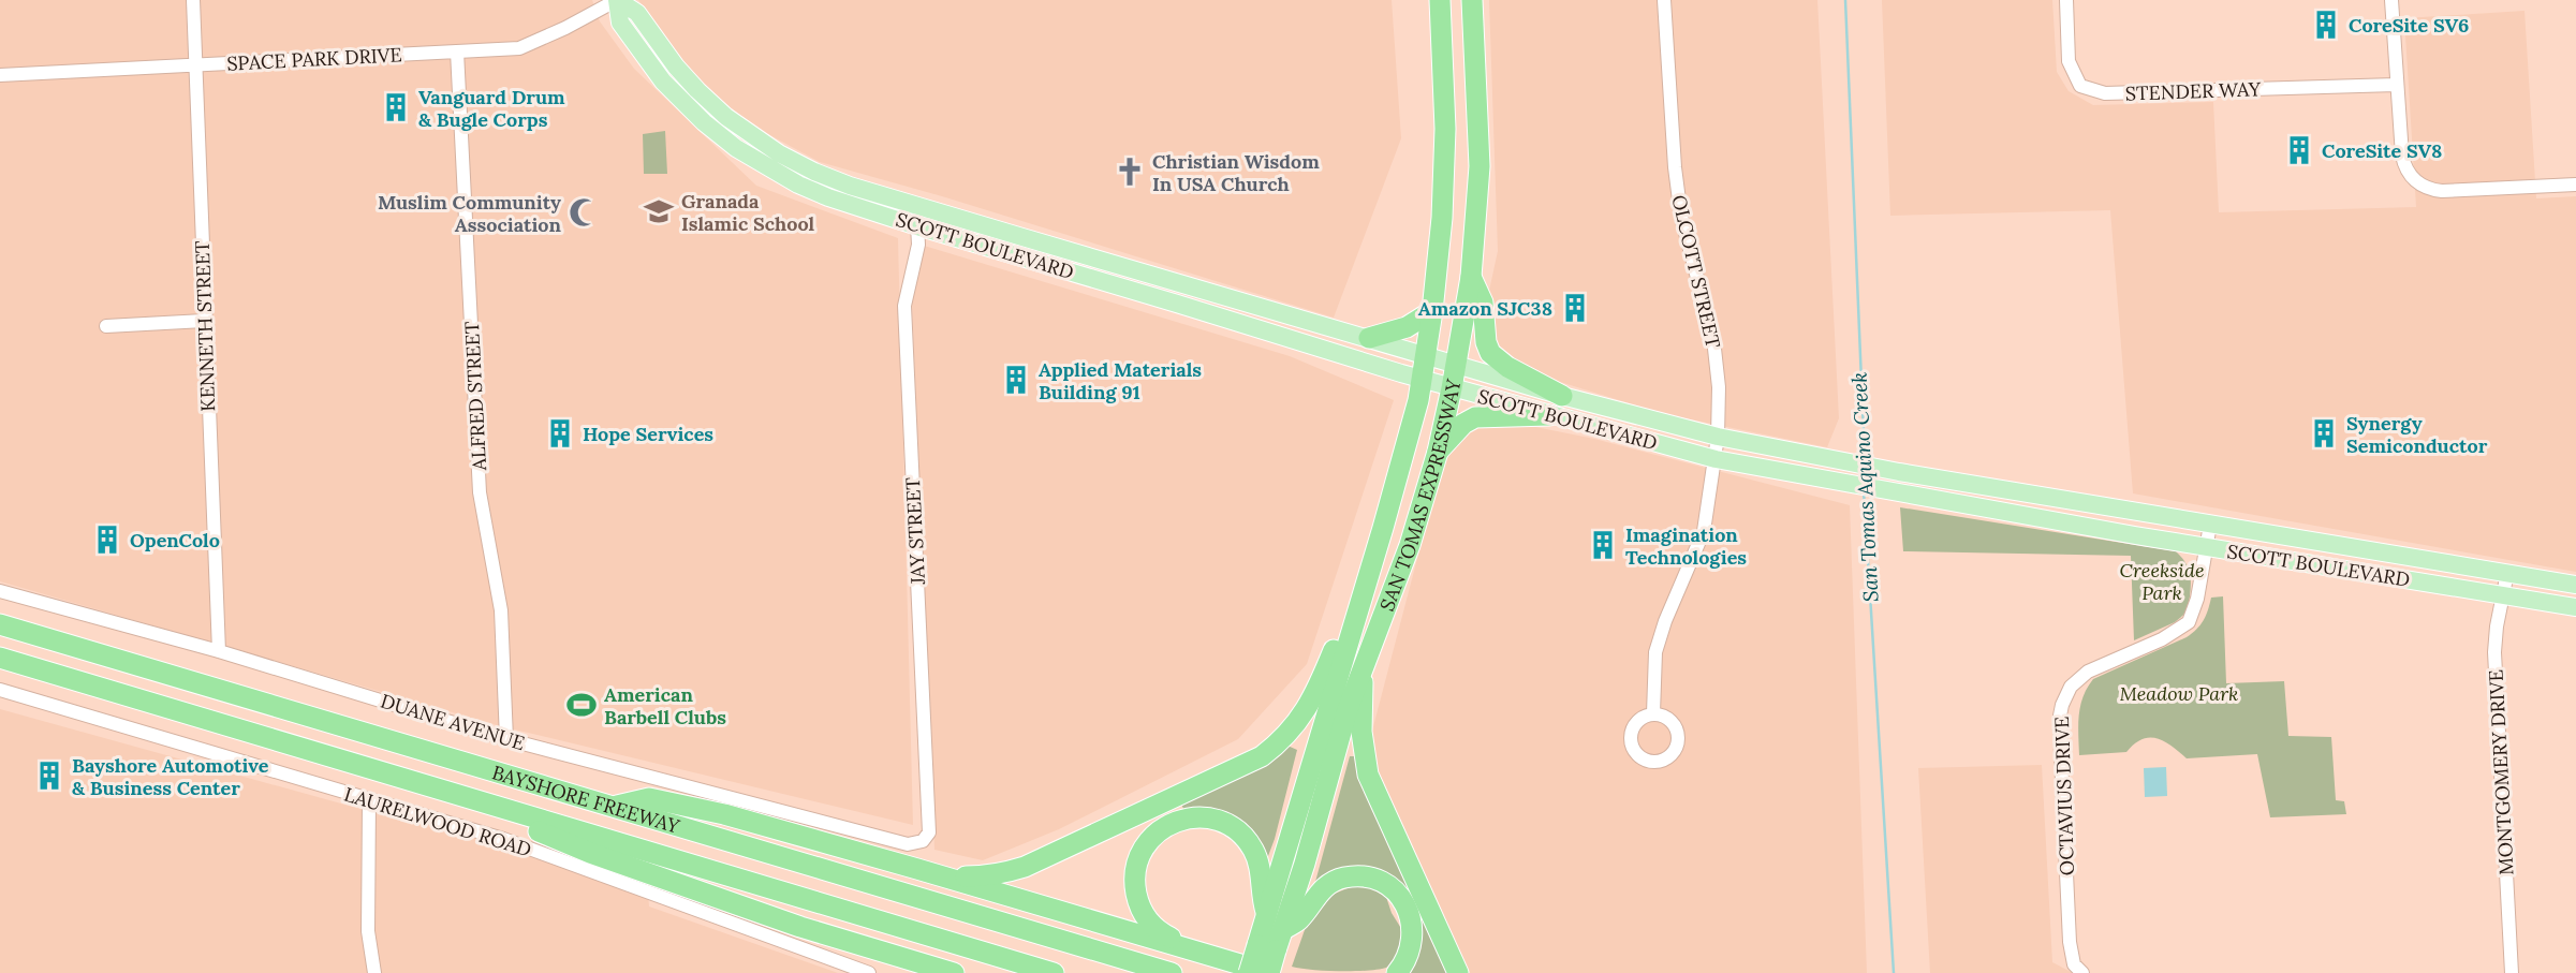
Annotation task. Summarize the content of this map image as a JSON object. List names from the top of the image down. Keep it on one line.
{"streets":{"highway":["SAN TOMAS EXPRESSWAY","BAYSHORE FREEWAY"],"main road":["SCOTT BOULEVARD"],"street":["SPACE PARK DRIVE","STENDER WAY","OLCOTT STREET","KENNETH STREET","ALFRED STREET","JAY STREET","DUANE AVENUE","MONTGOMERY DRIVE","OCTAVIUS DRIVE","LAURELWOOD ROAD"]},"crossings":[["SPACE PARK DRIVE","SCOTT BOULEVARD"],["SPACE PARK DRIVE","KENNETH STREET"],["SPACE PARK DRIVE","ALFRED STREET"],["SCOTT BOULEVARD","OLCOTT STREET"],["SCOTT BOULEVARD","SAN TOMAS EXPRESSWAY"],["SCOTT BOULEVARD","JAY STREET"],["SCOTT BOULEVARD","MONTGOMERY DRIVE"],["SCOTT BOULEVARD","OCTAVIUS DRIVE"],["KENNETH STREET","DUANE AVENUE"],["ALFRED STREET","DUANE AVENUE"],["JAY STREET","DUANE AVENUE"]],"water":["San Tomas Aquino Creek"],"parks":["Creekside Park","Meadow Park"],"places":{"building":["CoreSite SV6","Vanguard Drum & Bugle Corps","CoreSite SV8","Amazon SJC38","Applied Materials Building 91","Hope Services","Synergy Semiconductor","OpenColo","Imagination Technologies","Bayshore Automotive & Business Center"],"church":["Christian Wisdom In USA Church"],"school or university":["Granada Islamic School"],"mosque":["Muslim Community Association"],"sports":["American Barbell Clubs"]}}
